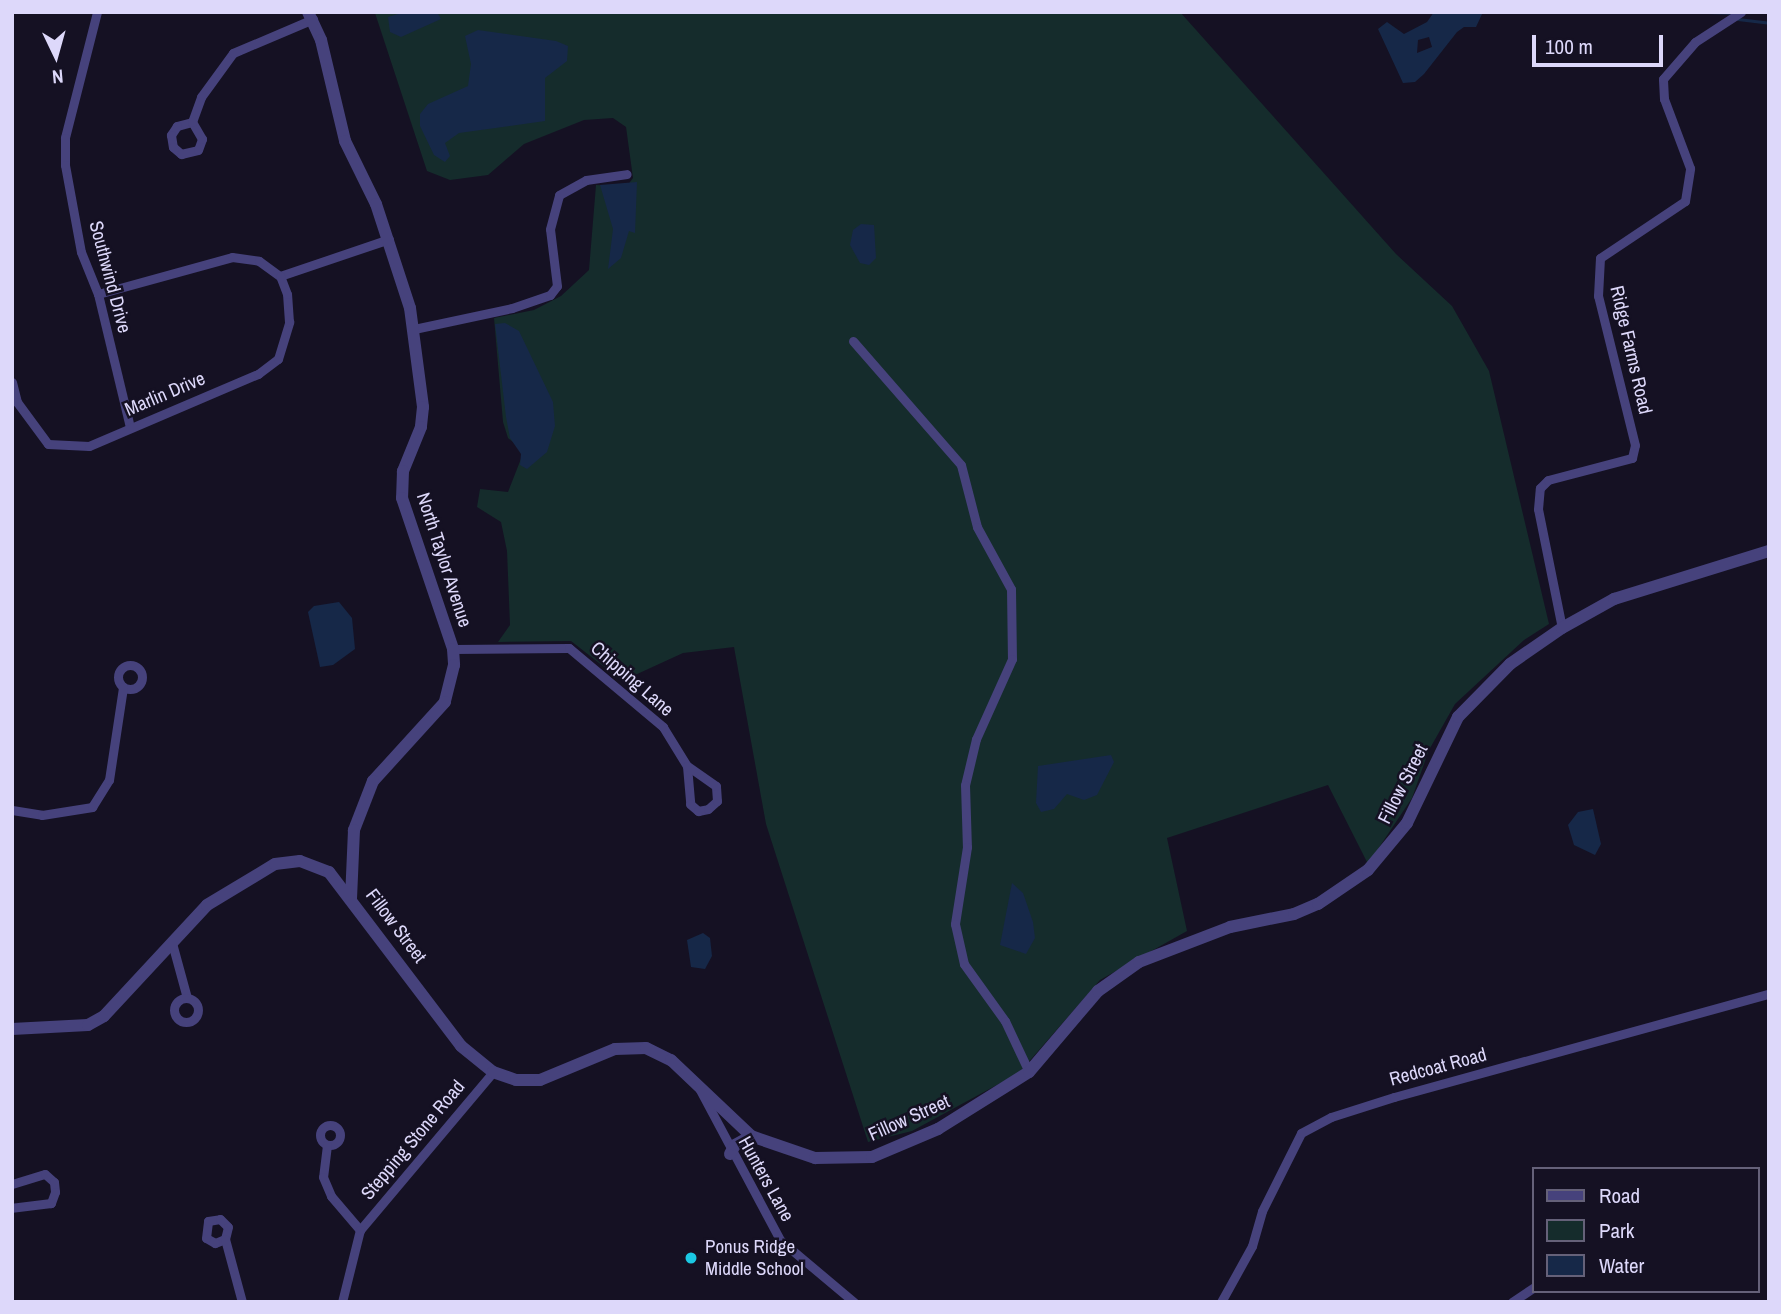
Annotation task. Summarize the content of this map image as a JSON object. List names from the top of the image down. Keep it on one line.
{"streets":{"street":["Southwind Drive","Ridge Farms Road","Marlin Drive","North Taylor Avenue","Chipping Lane","Fillow Street","Redcoat Road","Stepping Stone Road","Hunters Lane"]},"crossings":[["Southwind Drive","Marlin Drive"],["Ridge Farms Road","Fillow Street"],["North Taylor Avenue","Chipping Lane"],["North Taylor Avenue","Fillow Street"],["Fillow Street","Stepping Stone Road"],["Fillow Street","Hunters Lane"]],"places":["Ponus Ridge Middle School"],"legend":["Road","Park","Water"],"scale_bar":"100 m","north":"bottom"}
